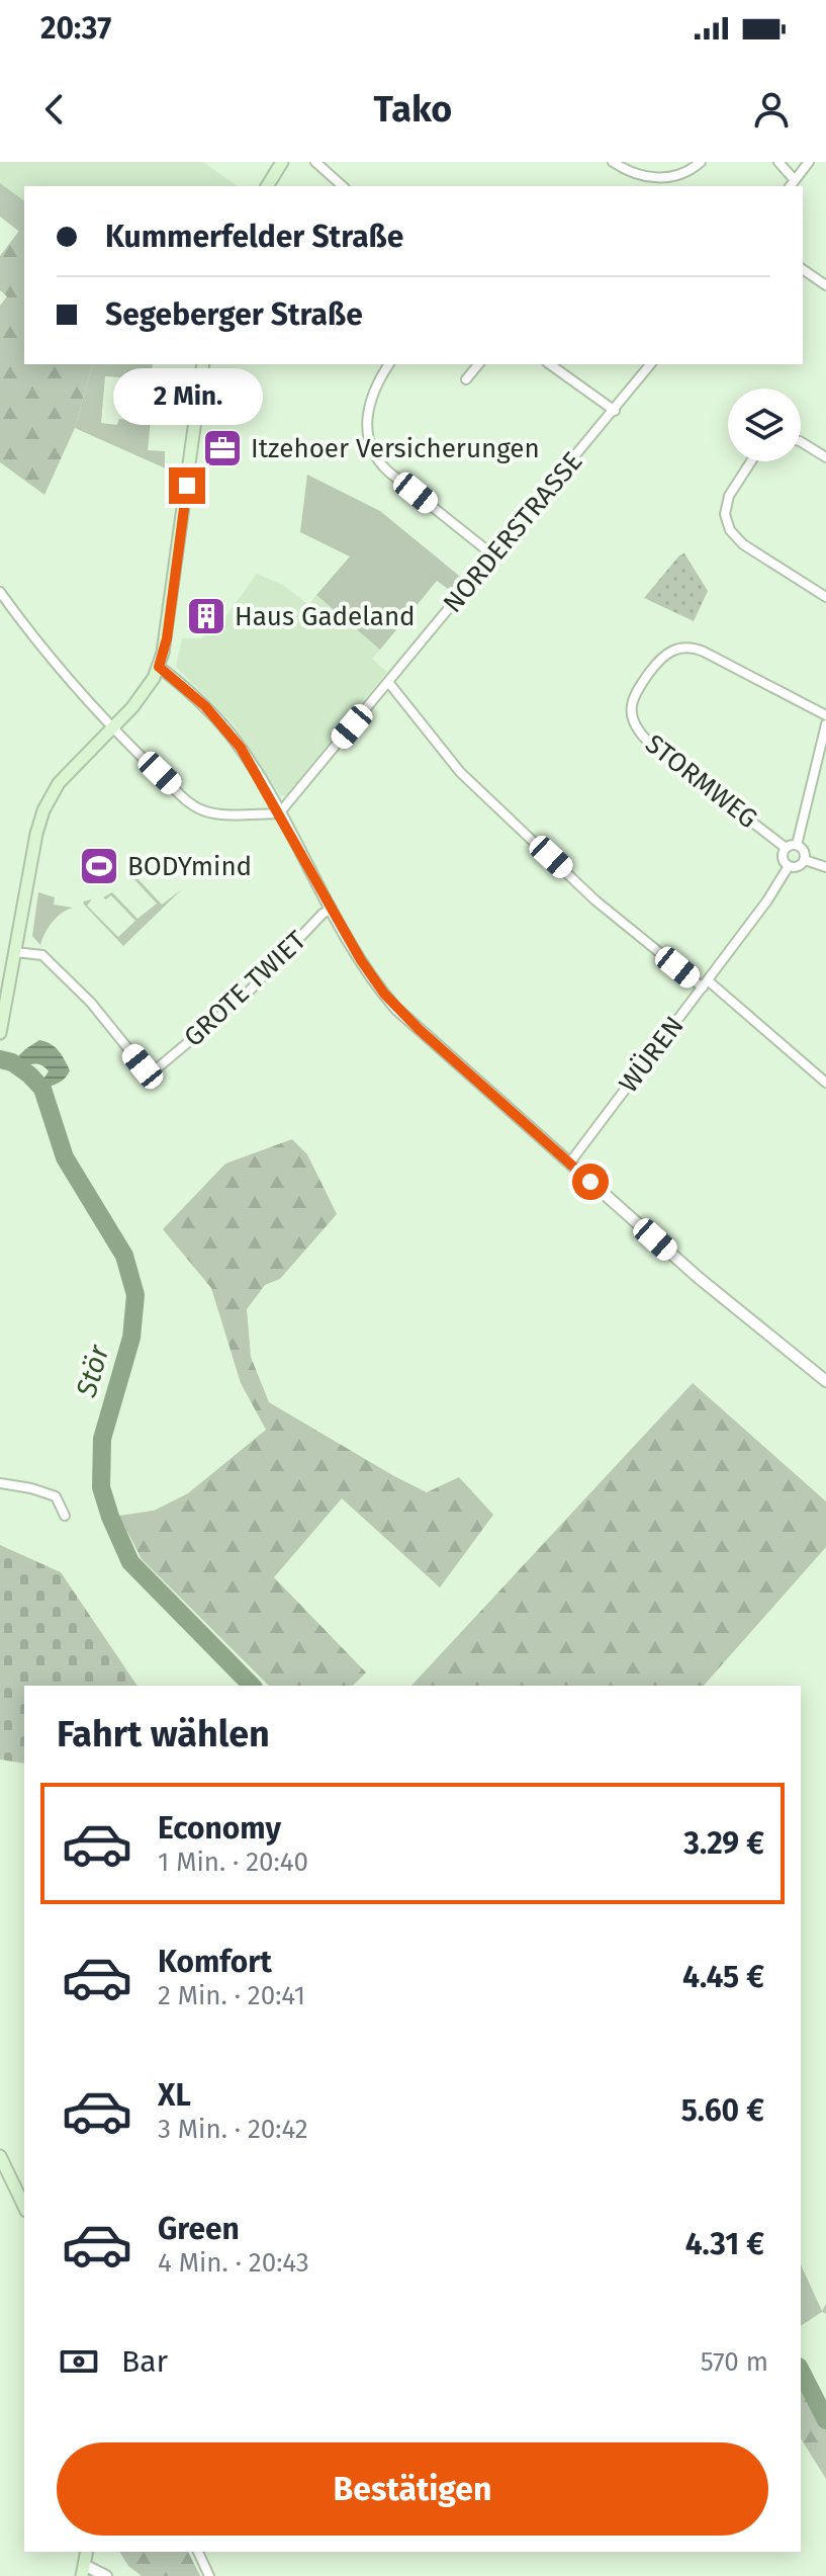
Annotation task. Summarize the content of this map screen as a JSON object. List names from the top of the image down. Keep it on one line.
{"streets":{"street":["NORDERSTRASSE","STORMWEG","GROTE TWIET","WÜREN"]},"crossings":[["STORMWEG","WÜREN"]],"water":["Stör"],"places":{"office":["Itzehoer Versicherungen"],"building":["Haus Gadeland"],"sports":["BODYmind"]},"page":{"status":"20:37","header":"Tako","banner":["Kummerfelder Straße","Segeberger Straße"],"bubble":"2 Min.","heading":"Fahrt wählen","list":[{"name":"Economy","note":"1 Min. · 20:40","value":"3.29 €"},{"name":"Komfort","note":"2 Min. · 20:41","value":"4.45 €"},{"name":"XL","note":"3 Min. · 20:42","value":"5.60 €"},{"name":"Green","note":"4 Min. · 20:43","value":"4.31 €"}],"pay":["Bar","570 m"],"buttons":"Bestätigen"}}
